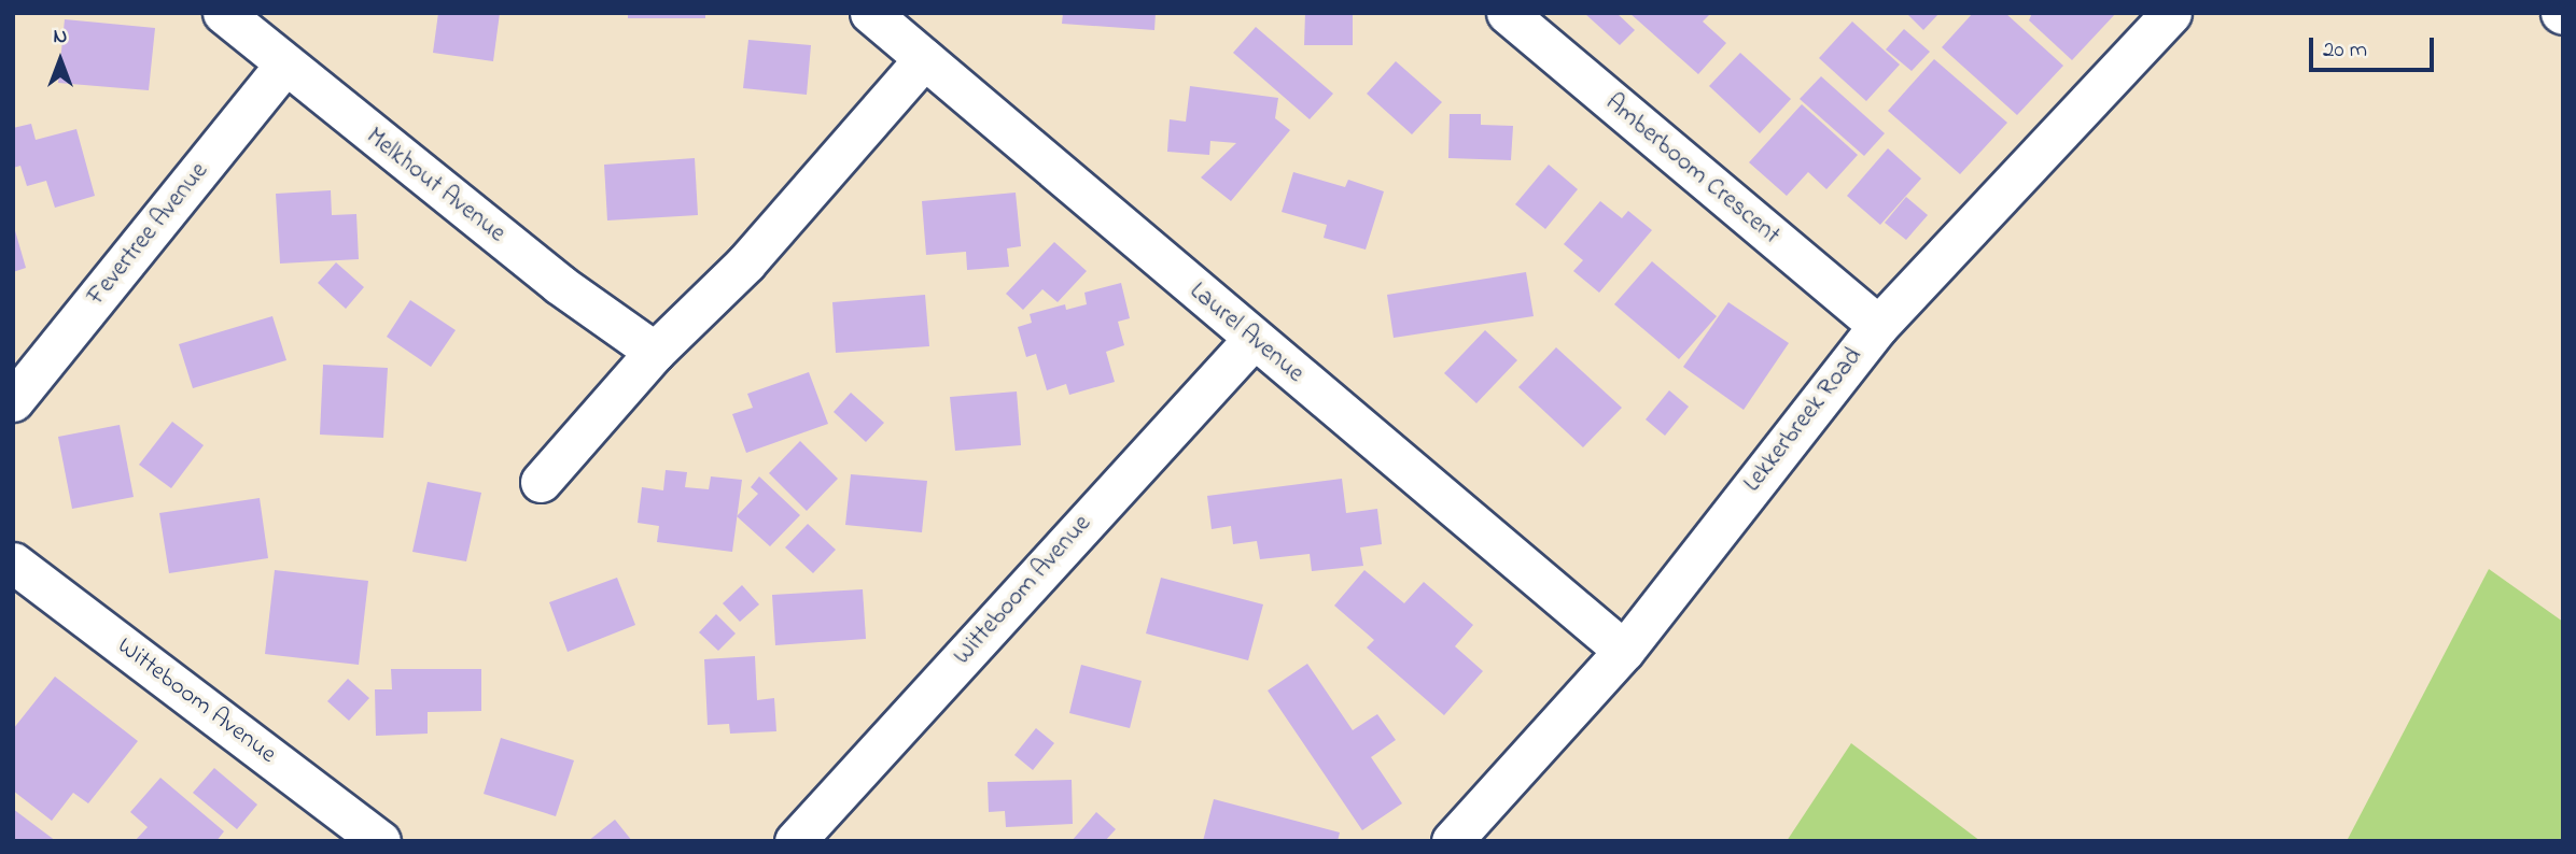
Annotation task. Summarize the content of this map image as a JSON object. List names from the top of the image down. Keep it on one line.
{"streets":{"street":["Amberboom Crescent","Melkhout Avenue","Fevertree Avenue","Laurel Avenue","Lekkerbreek Road","Witteboom Avenue"]},"crossings":[["Amberboom Crescent","Lekkerbreek Road"],["Melkhout Avenue","Fevertree Avenue"],["Laurel Avenue","Lekkerbreek Road"],["Laurel Avenue","Witteboom Avenue"]],"scale_bar":"20 m","north":"top"}
